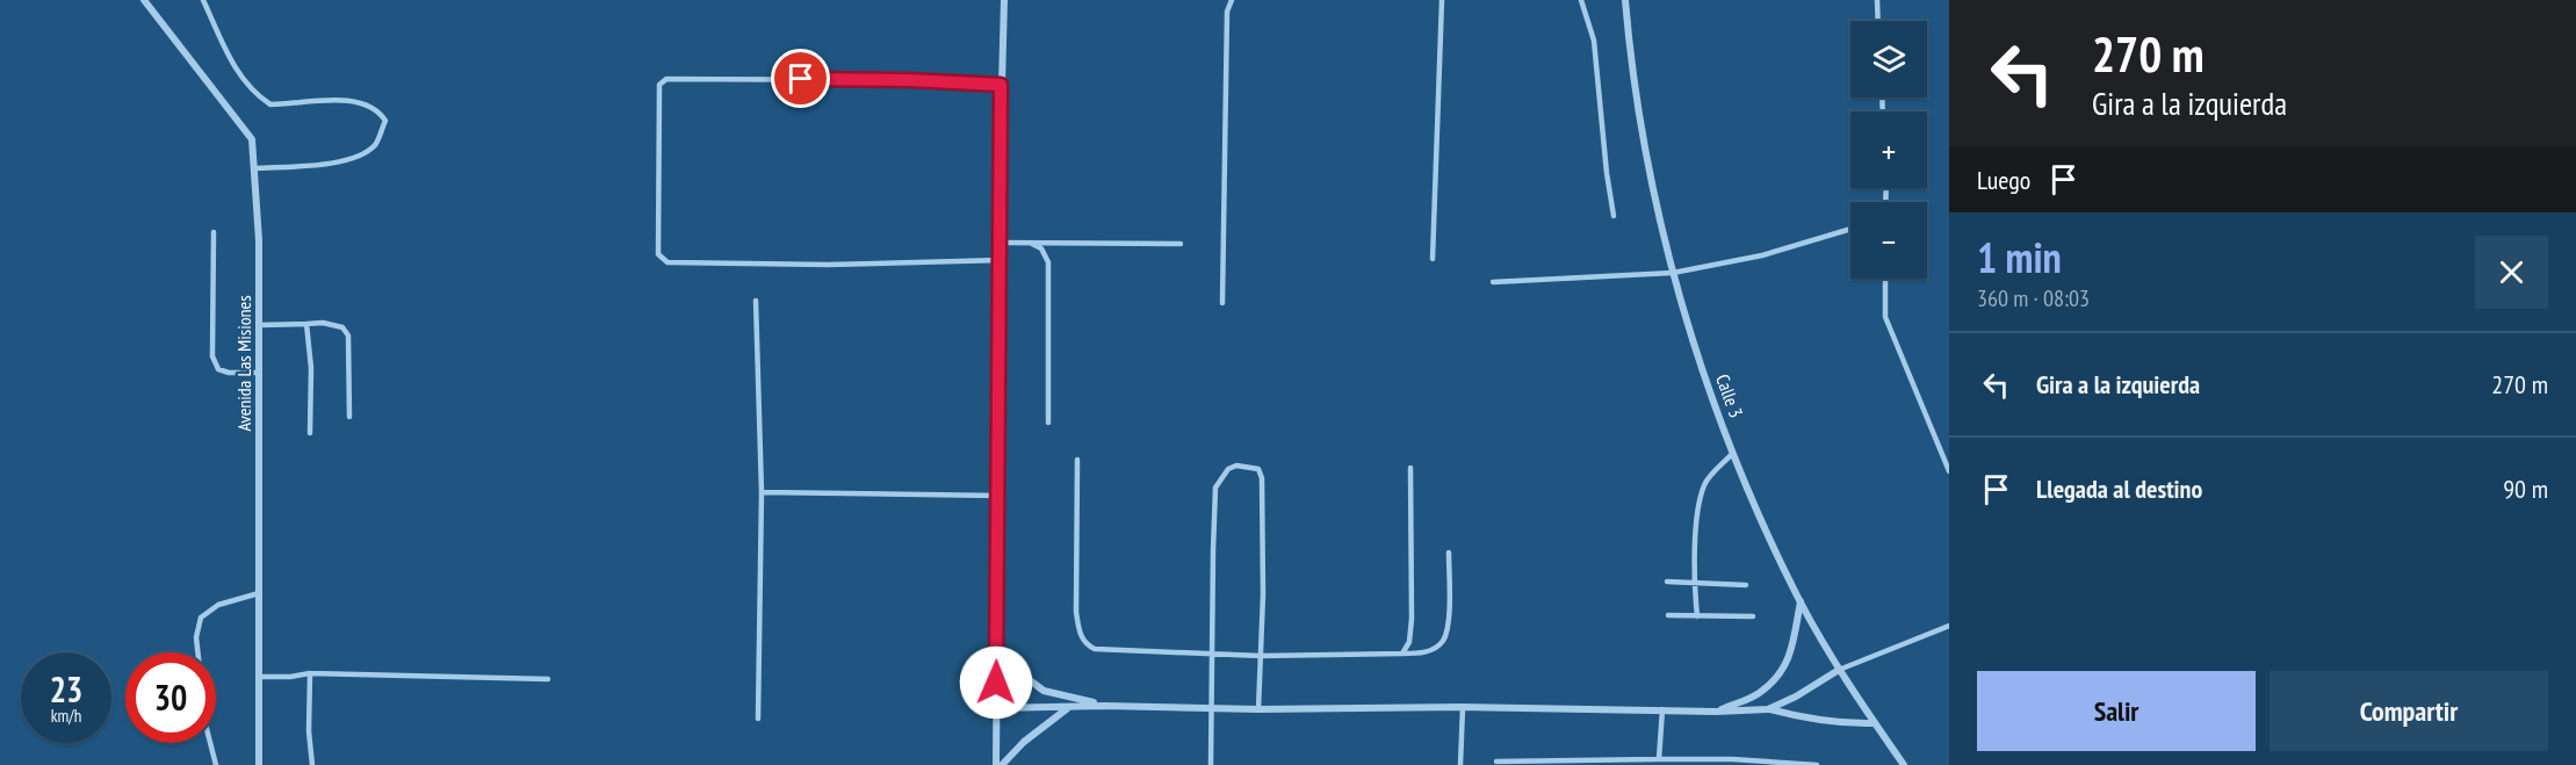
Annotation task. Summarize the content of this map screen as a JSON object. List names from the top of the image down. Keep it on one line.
{"streets":{"street":["Avenida Las Misiones","Calle 3"]},"page":{"turn":["270 m","Gira a la izquierda"],"map_buttons":["+","−"],"then":"Luego","heading":["1 min","360 m · 08:03"],"list":[{"name":"Gira a la izquierda","value":"270 m"},{"name":"Llegada al destino","value":"90 m"}],"speed":"23 km/h","limit":"30","buttons":["Salir","Compartir"]}}
